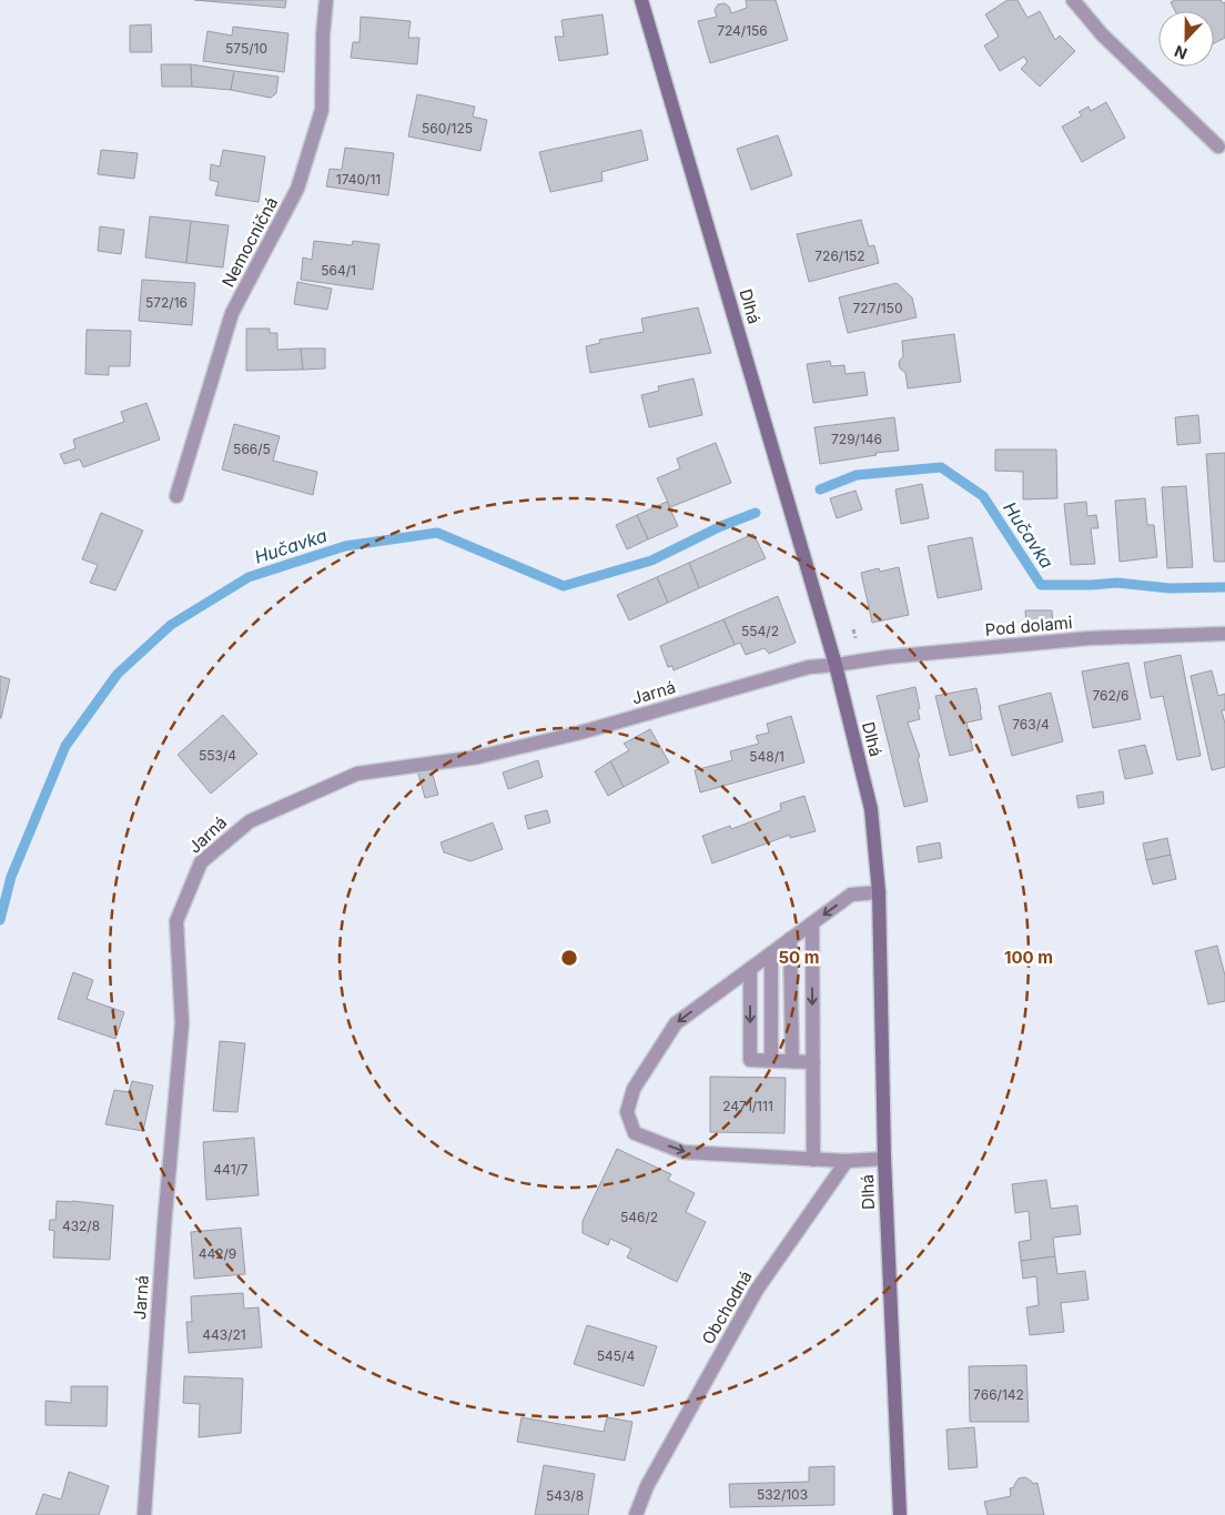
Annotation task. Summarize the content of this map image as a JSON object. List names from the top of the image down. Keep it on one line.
{"streets":{"street":["Nemocničná","Dlhá","Pod dolami","Jarná","Obchodná"]},"crossings":[["Dlhá","Pod dolami"],["Dlhá","Jarná"],["Pod dolami","Jarná"]],"water":["Hučavka"],"house_numbers":["724/156","575/10","560/125","1740/11","726/152","564/1","572/16","727/150","729/146","566/5","554/2","762/6","763/4","553/4","548/1","2471/111","441/7","546/2","432/8","442/9","443/21","545/4","766/142","532/103","543/8"],"north":"bottom","rings":["50 m","100 m"]}
